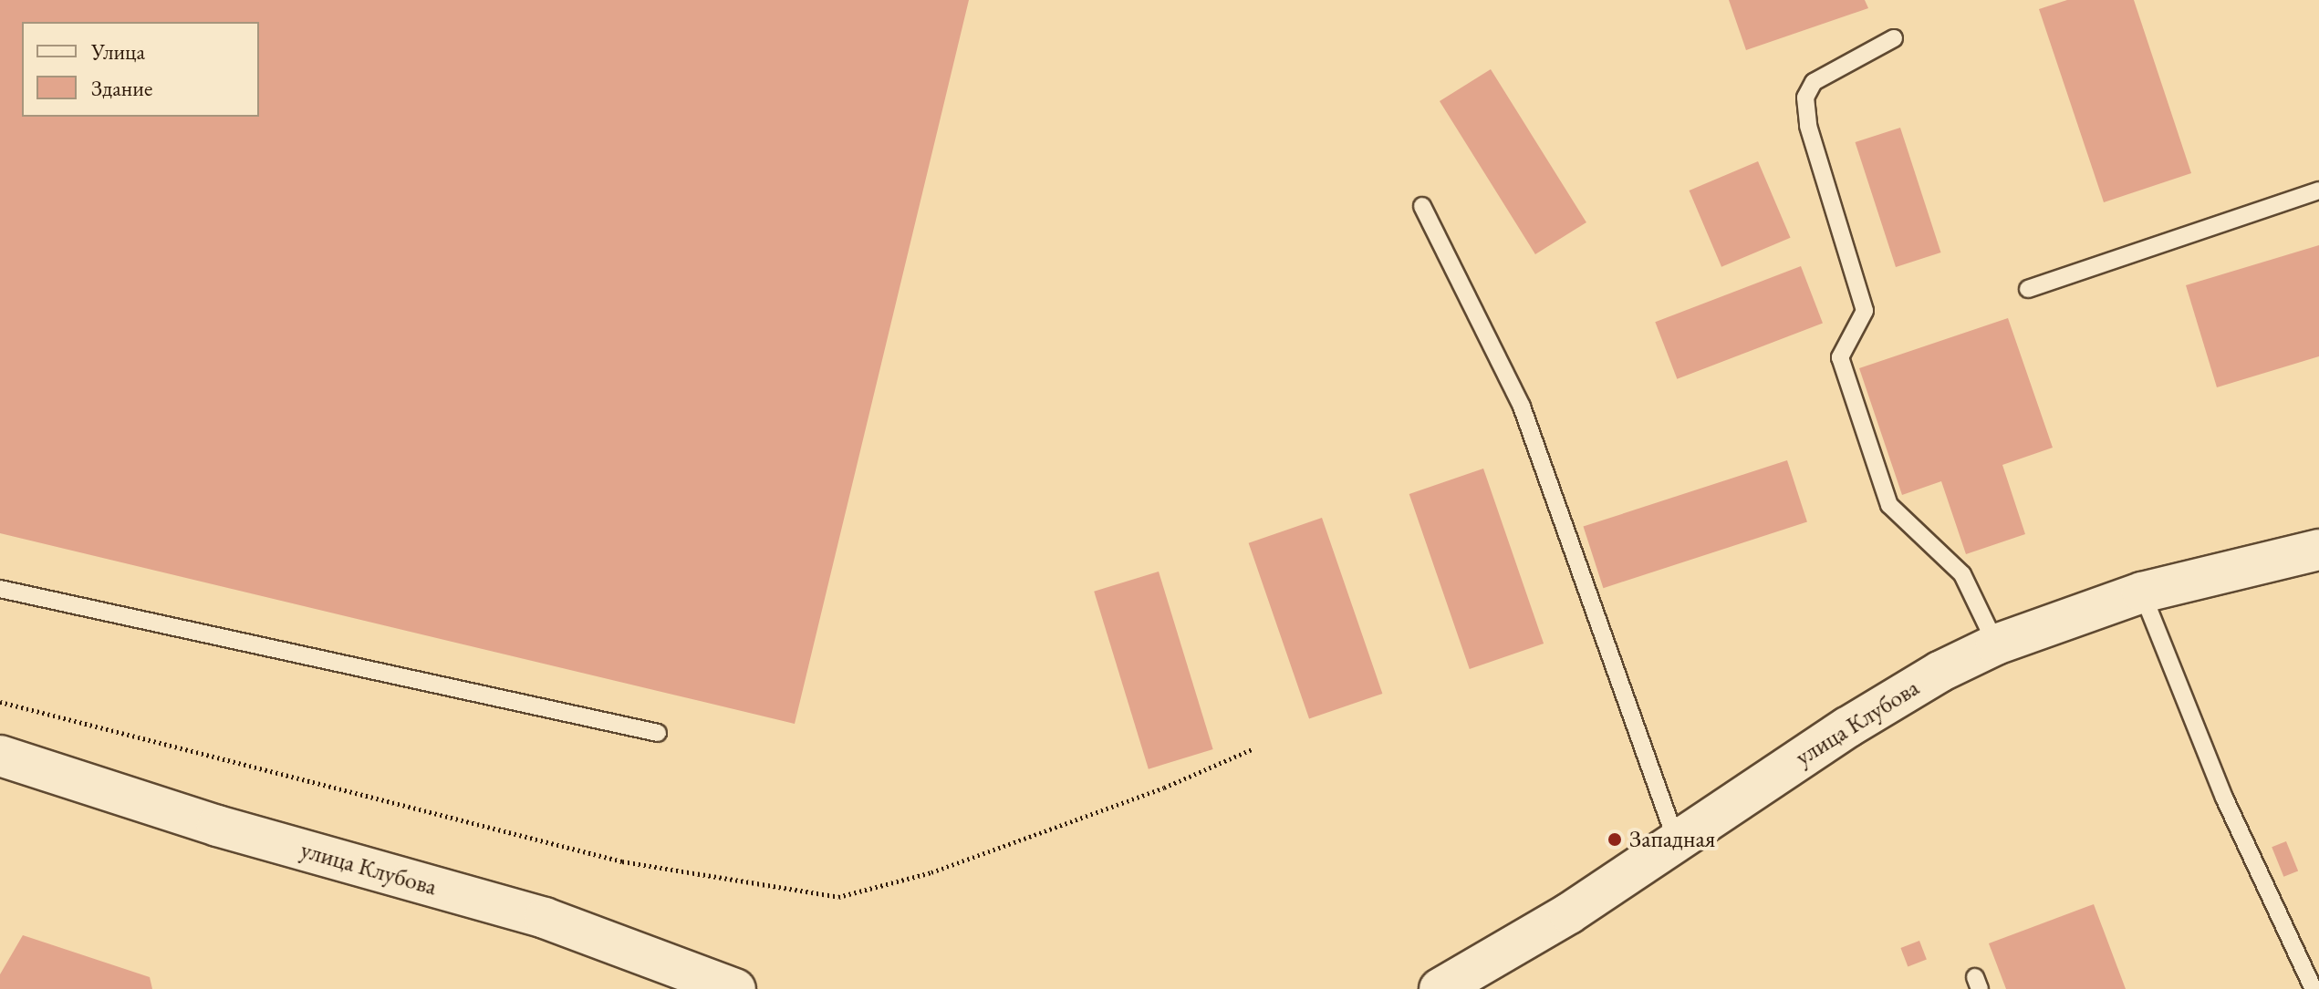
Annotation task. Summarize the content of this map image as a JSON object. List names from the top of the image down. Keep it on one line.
{"streets":{"main road":["улица Клубова"]},"places":["Западная"],"legend":["Улица","Здание"]}
